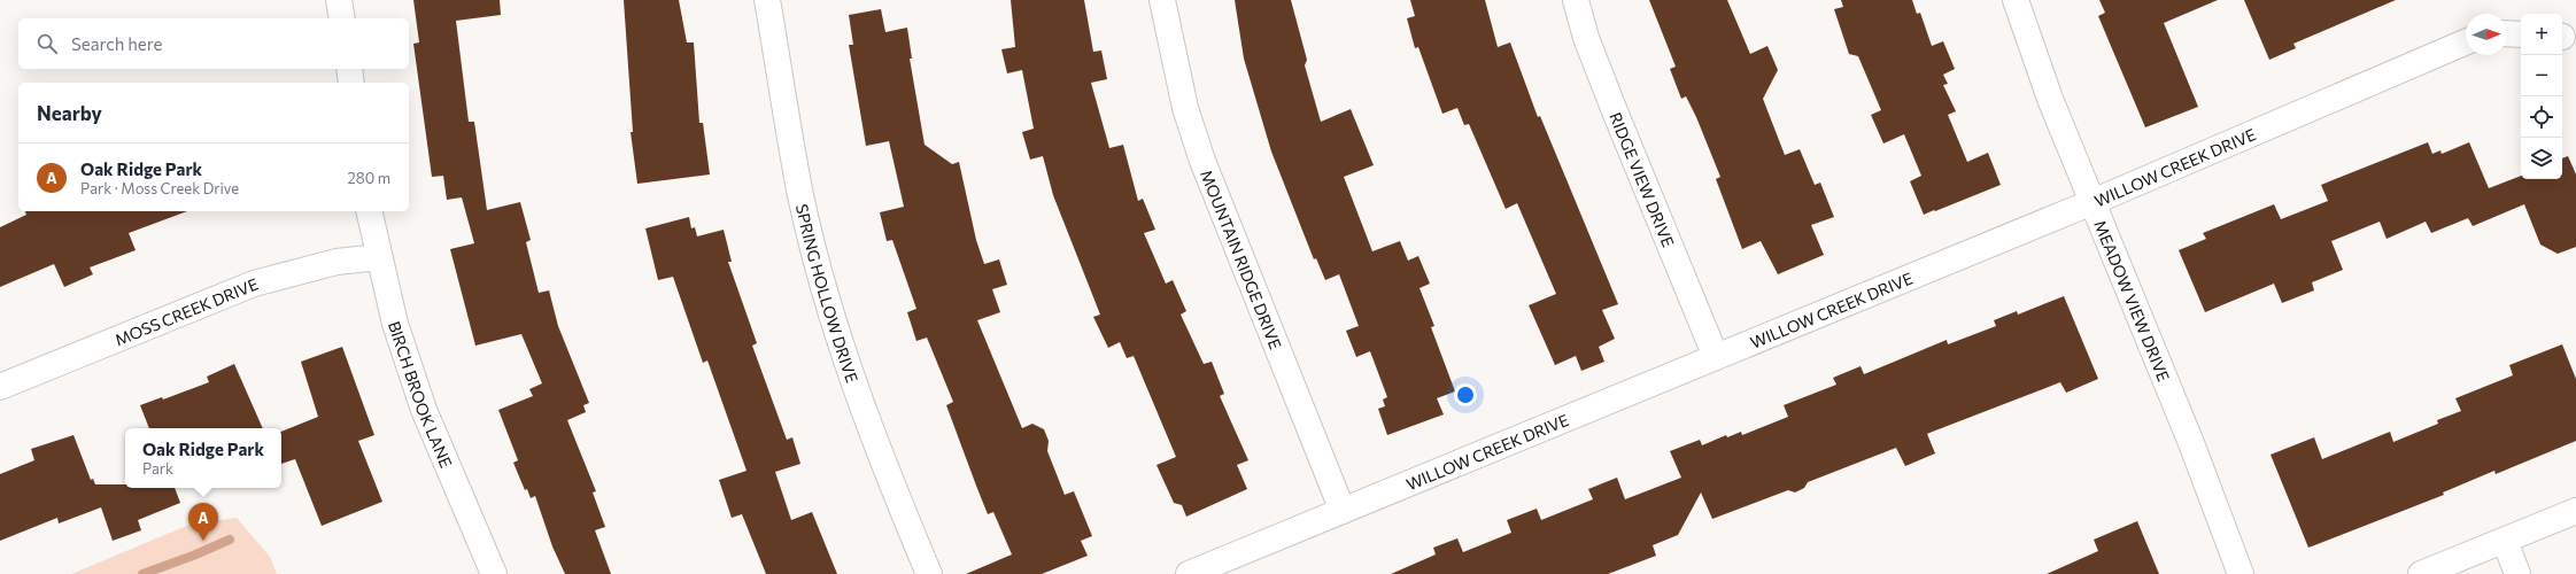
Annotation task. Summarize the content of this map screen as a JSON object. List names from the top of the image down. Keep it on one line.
{"streets":{"street":["WILLOW CREEK DRIVE","RIDGE VIEW DRIVE","MOUNTAIN RIDGE DRIVE","SPRING HOLLOW DRIVE","MEADOW VIEW DRIVE","MOSS CREEK DRIVE","BIRCH BROOK LANE"]},"crossings":[["WILLOW CREEK DRIVE","RIDGE VIEW DRIVE"],["WILLOW CREEK DRIVE","MOUNTAIN RIDGE DRIVE"],["WILLOW CREEK DRIVE","MEADOW VIEW DRIVE"],["MOSS CREEK DRIVE","BIRCH BROOK LANE"]],"north":"right","page":{"map_buttons":["+","−"],"search":"Search here","heading":"Nearby","list":[{"mark":"A","name":"Oak Ridge Park","note":"Park · Moss Creek Drive","value":"280 m"}],"popup":["Oak Ridge Park","Park"],"pins":"A"}}
